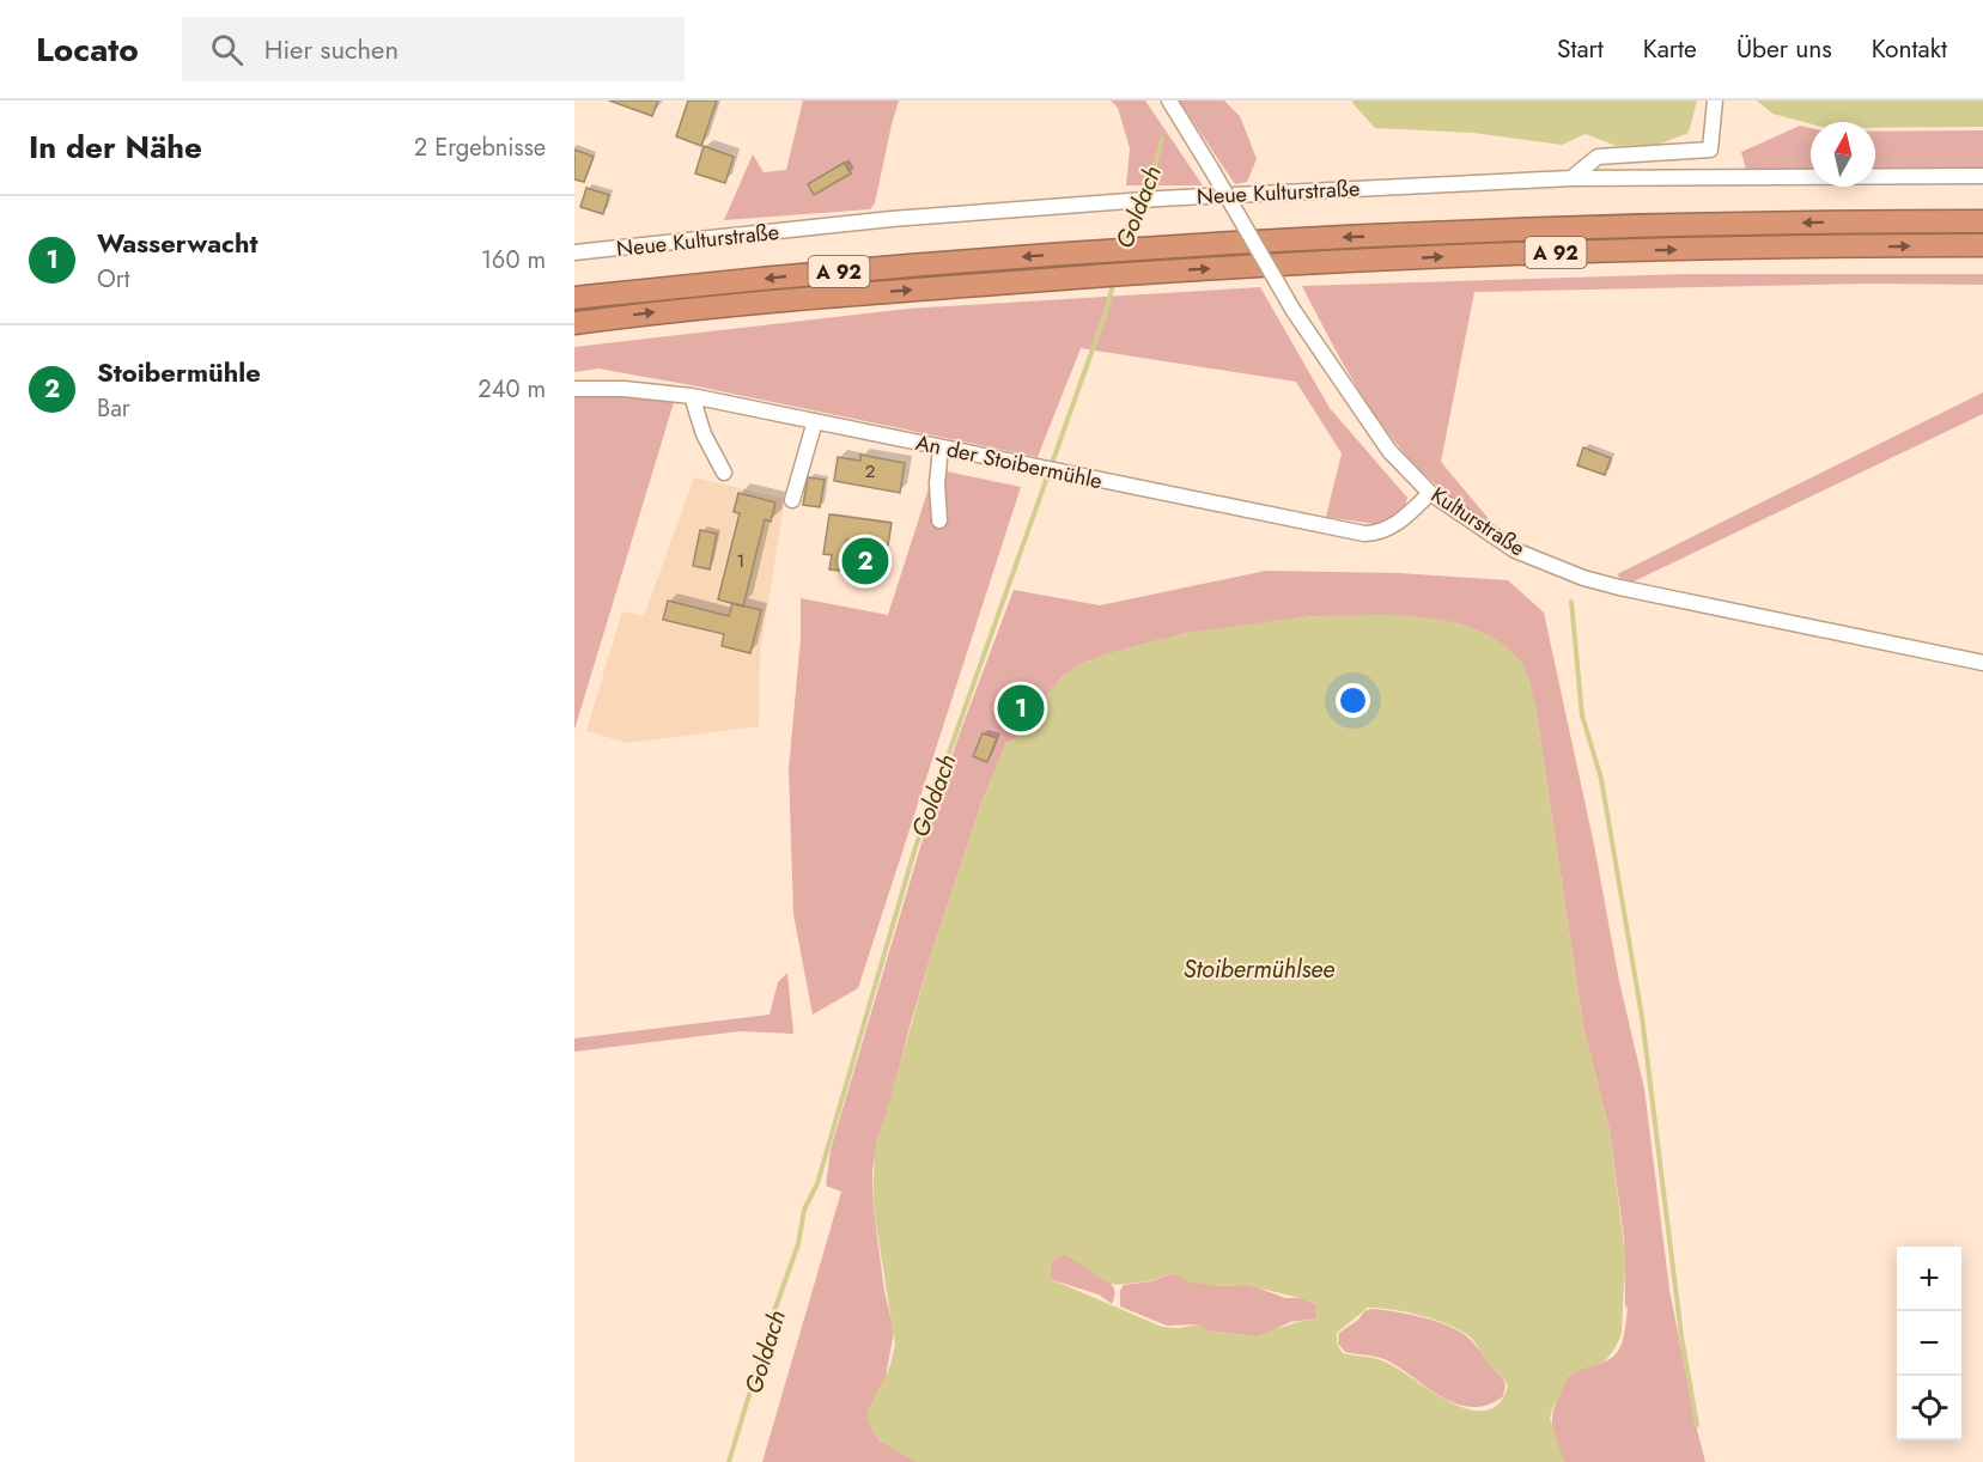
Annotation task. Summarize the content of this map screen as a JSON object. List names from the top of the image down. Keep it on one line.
{"streets":{"highway":["A 92"],"street":["Neue Kulturstraße","An der Stoibermühle","Kulturstraße"]},"crossings":[["An der Stoibermühle","Kulturstraße"]],"water":["Goldach","Stoibermühlsee"],"house_numbers":["2","1"],"north":"top","page":{"header":"Locato","search":"Hier suchen","nav":["Start","Karte","Über uns","Kontakt"],"heading":["In der Nähe","2 Ergebnisse"],"list":[{"mark":"1","name":"Wasserwacht","note":"Ort","value":"160 m"},{"mark":"2","name":"Stoibermühle","note":"Bar","value":"240 m"}],"pins":["2","1"],"map_buttons":["+","−"]}}
